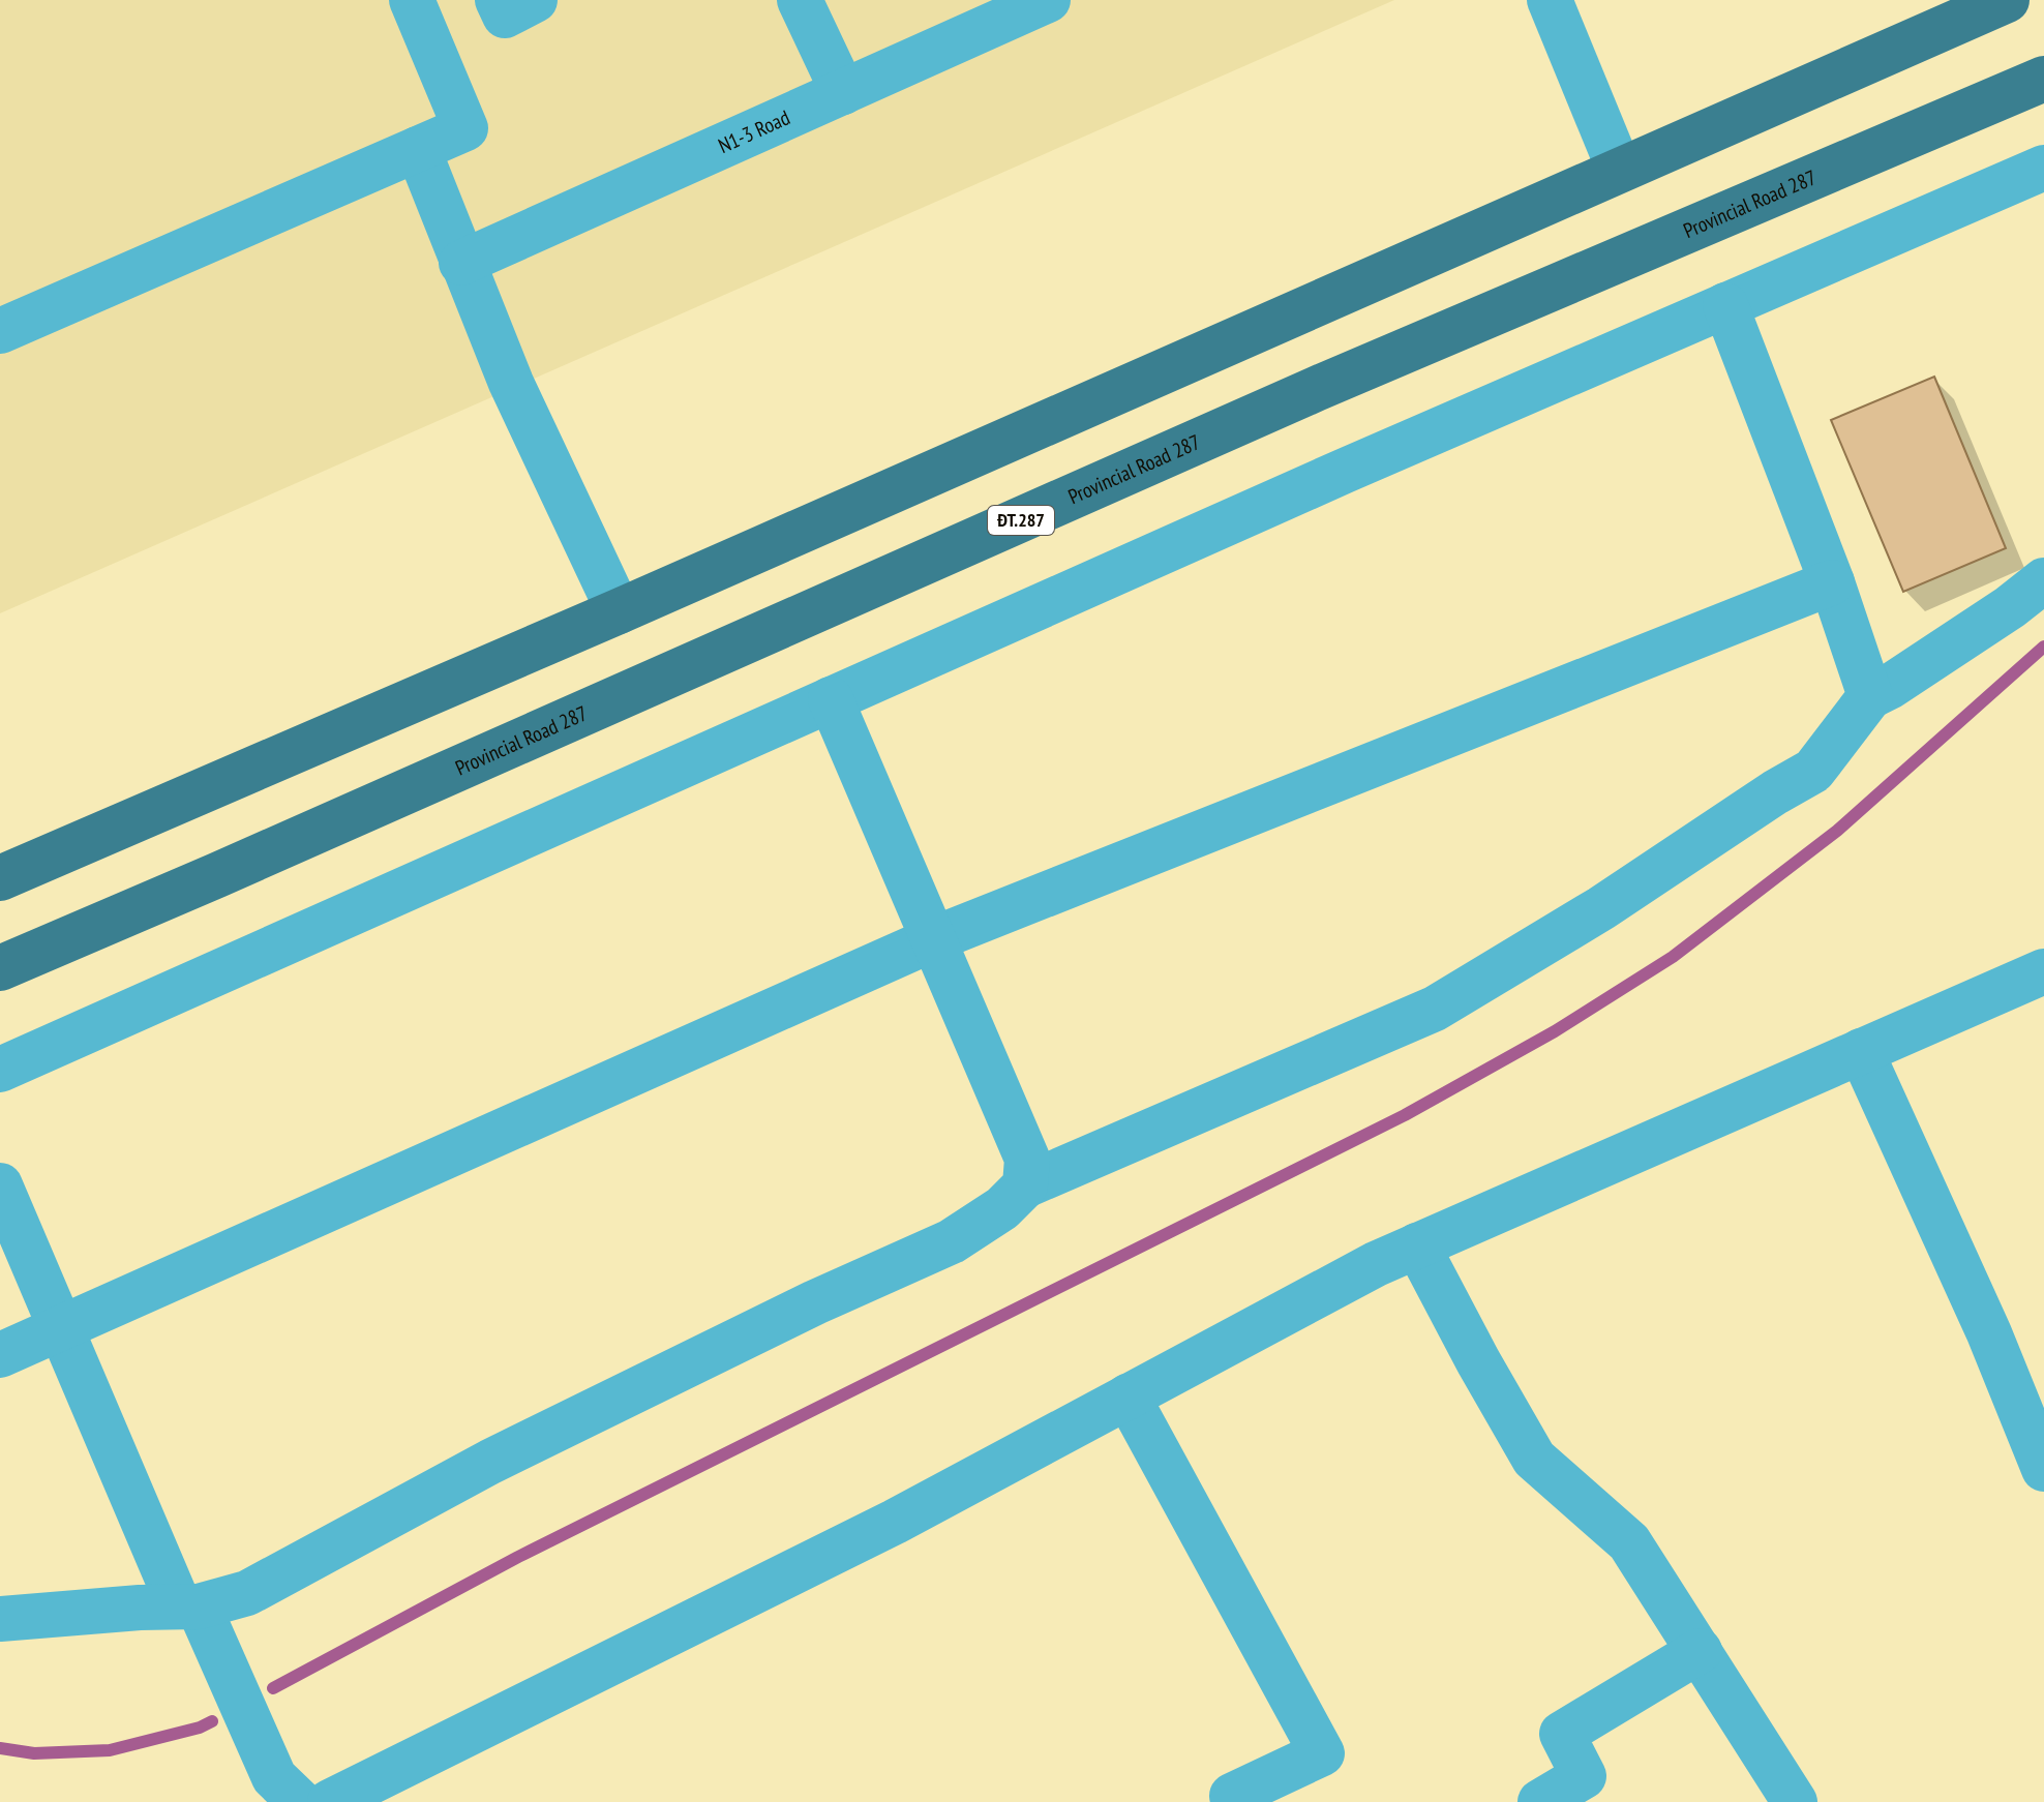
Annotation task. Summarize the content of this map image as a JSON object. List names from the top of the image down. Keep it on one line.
{"streets":{"main road":["Provincial Road 287","ĐT.287"],"street":["N1-3 Road"]}}
